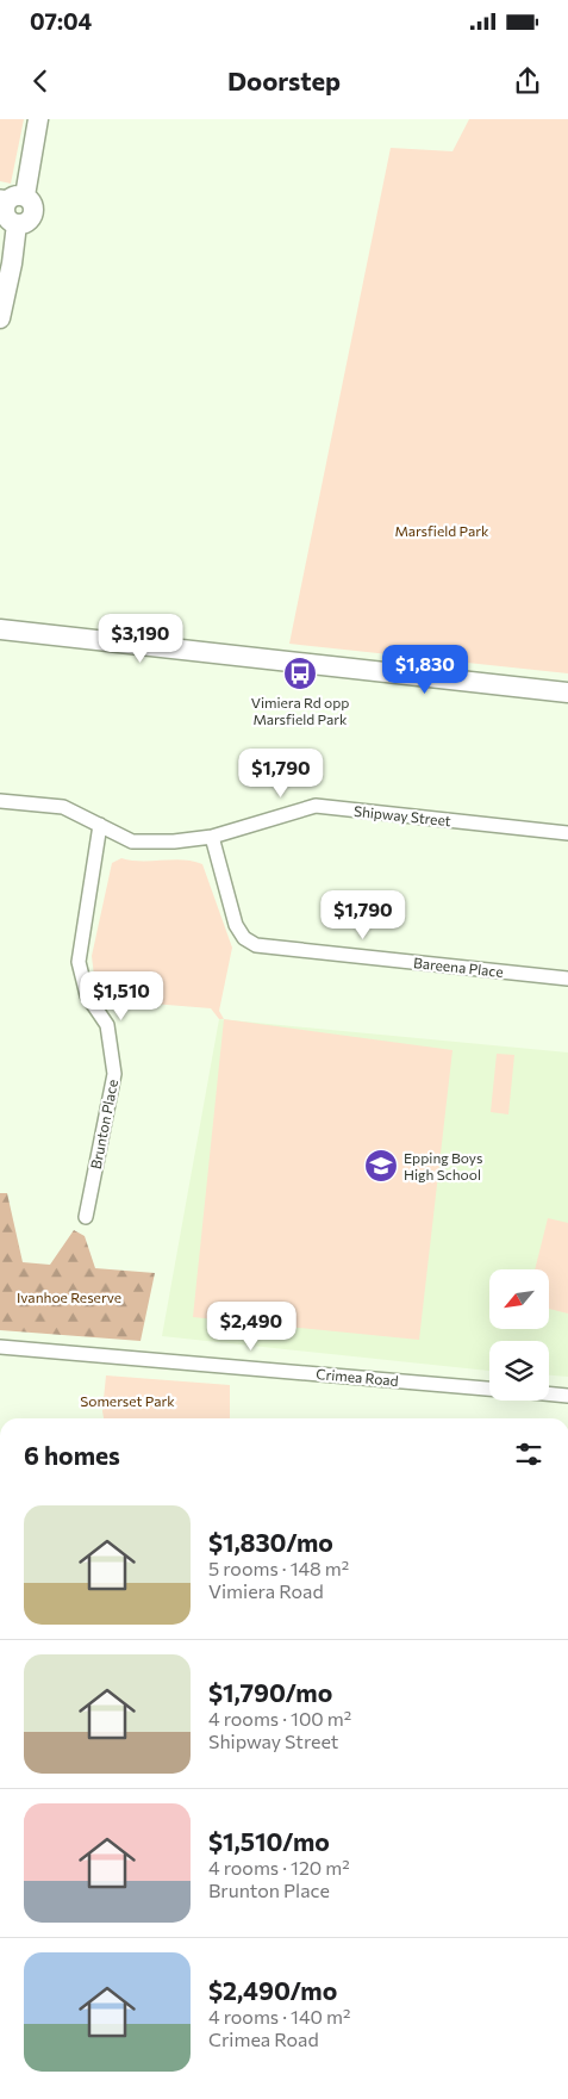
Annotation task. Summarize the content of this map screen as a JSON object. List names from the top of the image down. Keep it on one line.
{"streets":{"street":["Shipway Street","Bareena Place","Brunton Place","Crimea Road"]},"crossings":[["Shipway Street","Bareena Place"],["Shipway Street","Brunton Place"]],"parks":["Marsfield Park","Ivanhoe Reserve","Somerset Park"],"places":{"bus stop":["Vimiera Rd opp Marsfield Park"],"school or university":["Epping Boys High School"]},"north":"bottom left","page":{"status":"07:04","header":"Doorstep","price":["$3,190","$1,830","$1,790","$1,790","$1,510","$2,490"],"heading":"6 homes","list":[{"name":"$1,830/mo","note":"5 rooms · 148 m² · Vimiera Road"},{"name":"$1,790/mo","note":"4 rooms · 100 m² · Shipway Street"},{"name":"$1,510/mo","note":"4 rooms · 120 m² · Brunton Place"},{"name":"$2,490/mo","note":"4 rooms · 140 m² · Crimea Road"}]}}
